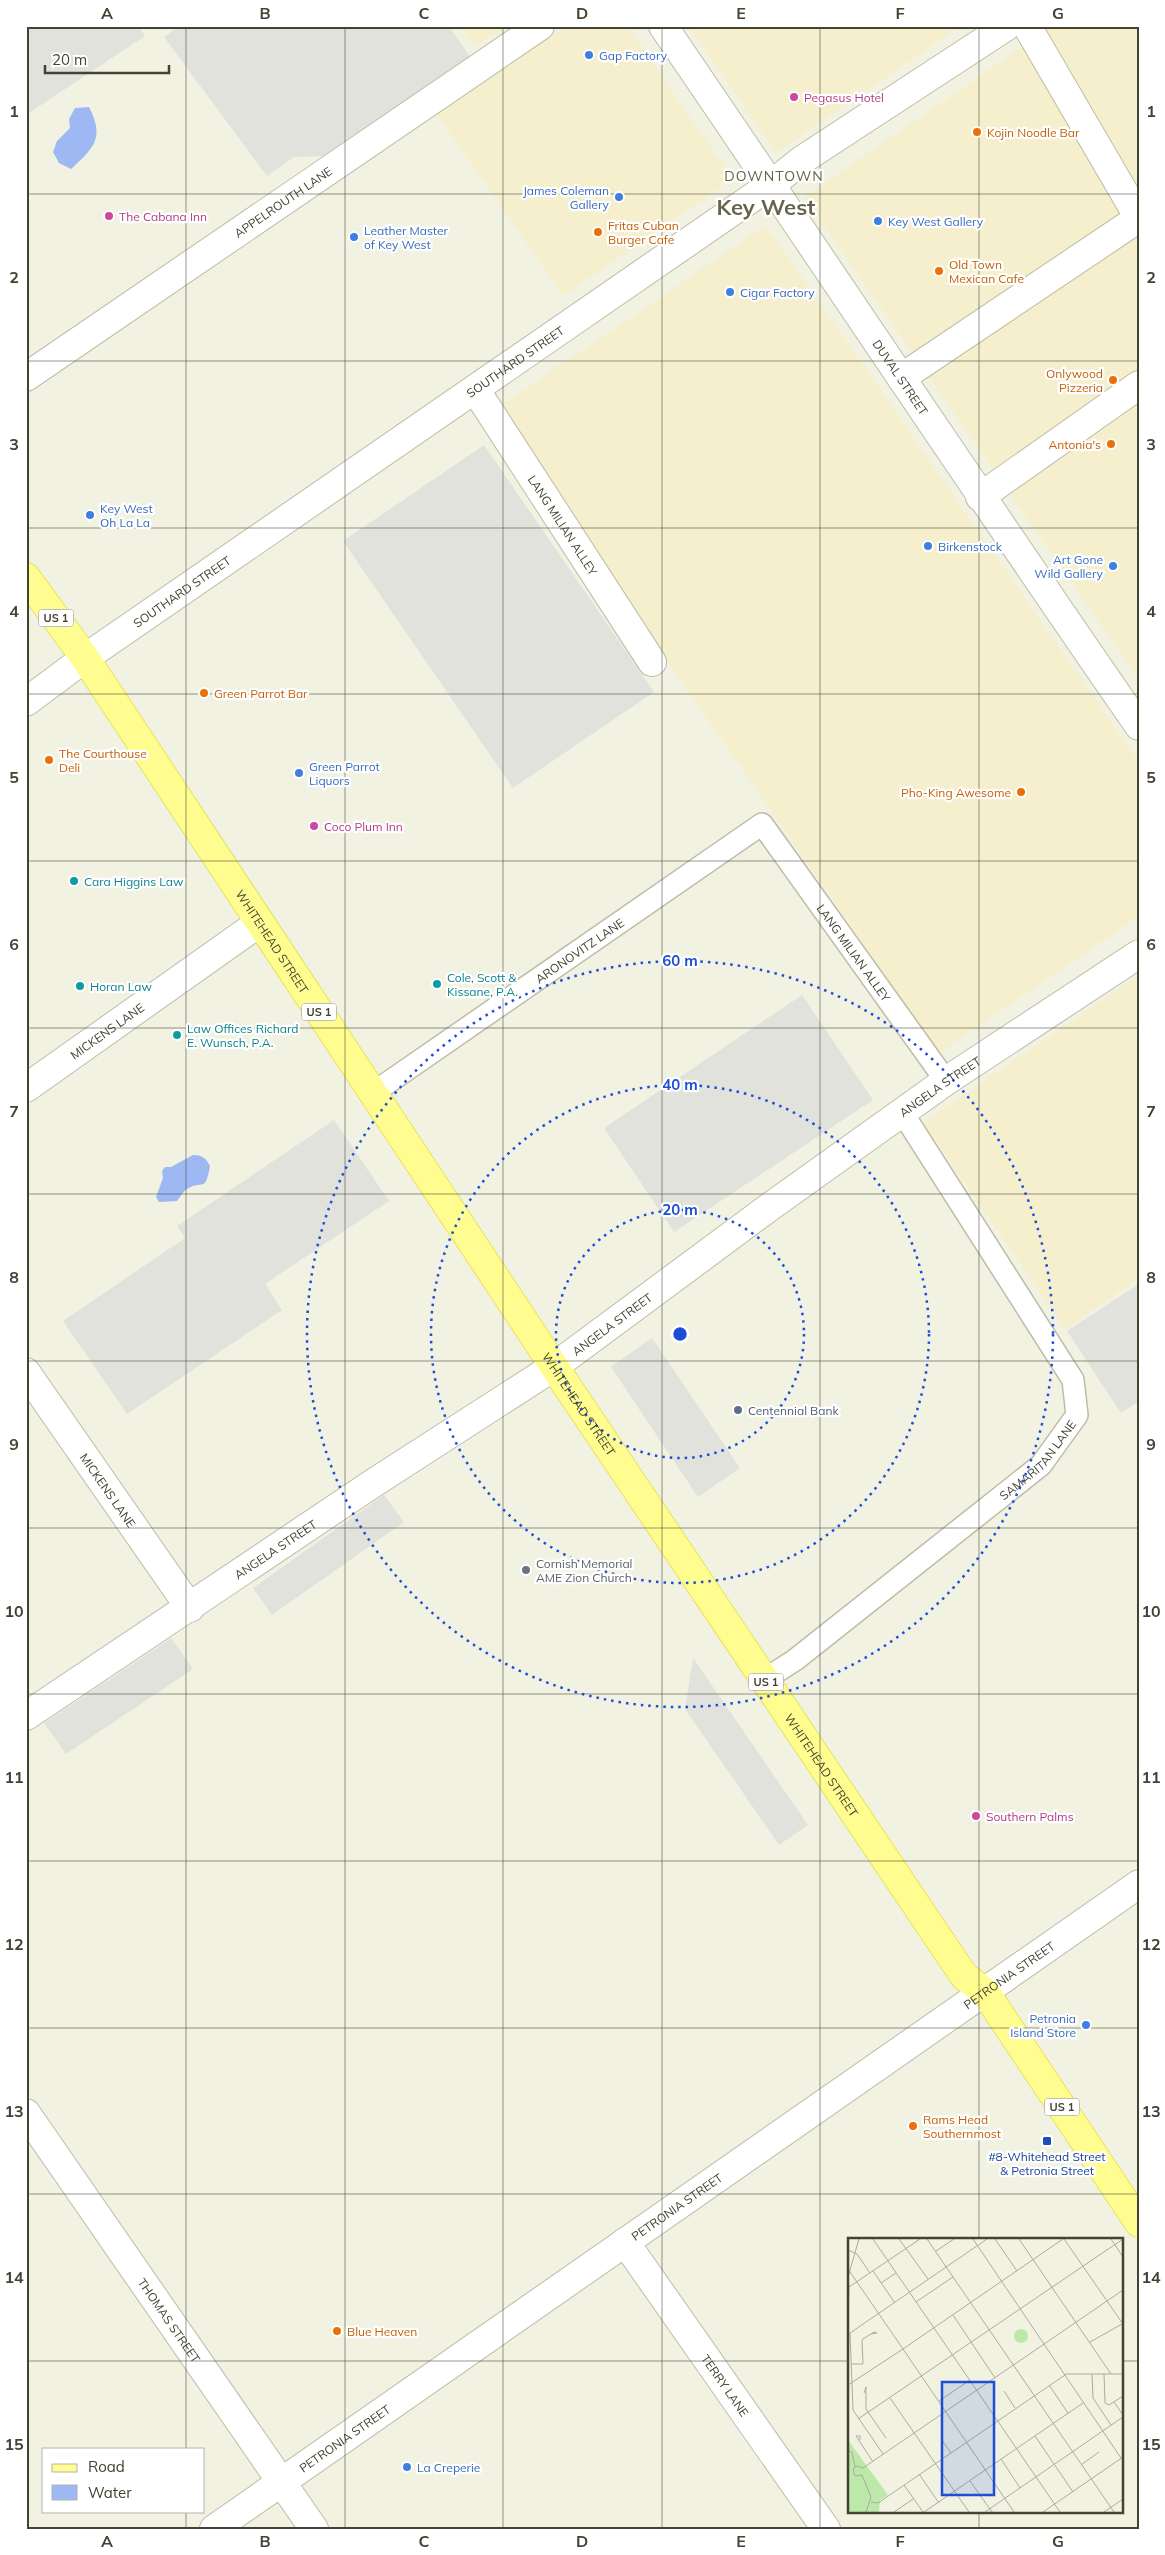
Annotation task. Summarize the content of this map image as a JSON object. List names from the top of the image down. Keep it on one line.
{"streets":{"main road":["US 1","WHITEHEAD STREET"],"street":["APPELROUTH LANE","SOUTHARD STREET","DUVAL STREET","LANG MILIAN ALLEY","MICKENS LANE","ANGELA STREET","PETRONIA STREET","THOMAS STREET","TERRY LANE"],"lane":["ARONOVITZ LANE","SAMARITAN LANE"]},"crossings":[["SOUTHARD STREET","DUVAL STREET"],["SOUTHARD STREET","LANG MILIAN ALLEY"],["SOUTHARD STREET","WHITEHEAD STREET"],["LANG MILIAN ALLEY","ARONOVITZ LANE"],["LANG MILIAN ALLEY","ANGELA STREET"],["WHITEHEAD STREET","ARONOVITZ LANE"],["WHITEHEAD STREET","MICKENS LANE"],["WHITEHEAD STREET","ANGELA STREET"],["WHITEHEAD STREET","SAMARITAN LANE"],["WHITEHEAD STREET","PETRONIA STREET"],["MICKENS LANE","ANGELA STREET"],["ANGELA STREET","SAMARITAN LANE"],["PETRONIA STREET","THOMAS STREET"],["PETRONIA STREET","TERRY LANE"]],"districts":["DOWNTOWN","Key West"],"places":{"other":["Gap Factory","Pegasus Hotel","Kojin Noodle Bar","James Coleman Gallery","The Cabana Inn","Key West Gallery","Fritas Cuban Burger Cafe","Leather Master of Key West","Old Town Mexican Cafe","Cigar Factory","Onlywood Pizzeria","Antonia's","Key West Oh La La","Birkenstock","Art Gone Wild Gallery","Green Parrot Bar","The Courthouse Deli","Green Parrot Liquors","Pho-King Awesome","Coco Plum Inn","Cara Higgins Law","Cole, Scott & Kissane, P.A.","Horan Law","Law Offices Richard E. Wunsch, P.A.","Centennial Bank","Cornish Memorial AME Zion Church","Southern Palms","Petronia Island Store","Rams Head Southernmost","Blue Heaven","La Creperie"],"transit":["#8-Whitehead Street & Petronia Street"]},"legend":["Road","Water"],"scale_bar":"20 m","grid":{"columns":["A","B","C","D","E","F","G"],"rows":["1","2","3","4","5","6","7","8","9","10","11","12","13","14","15"]},"rings":["60 m","40 m","20 m"]}
